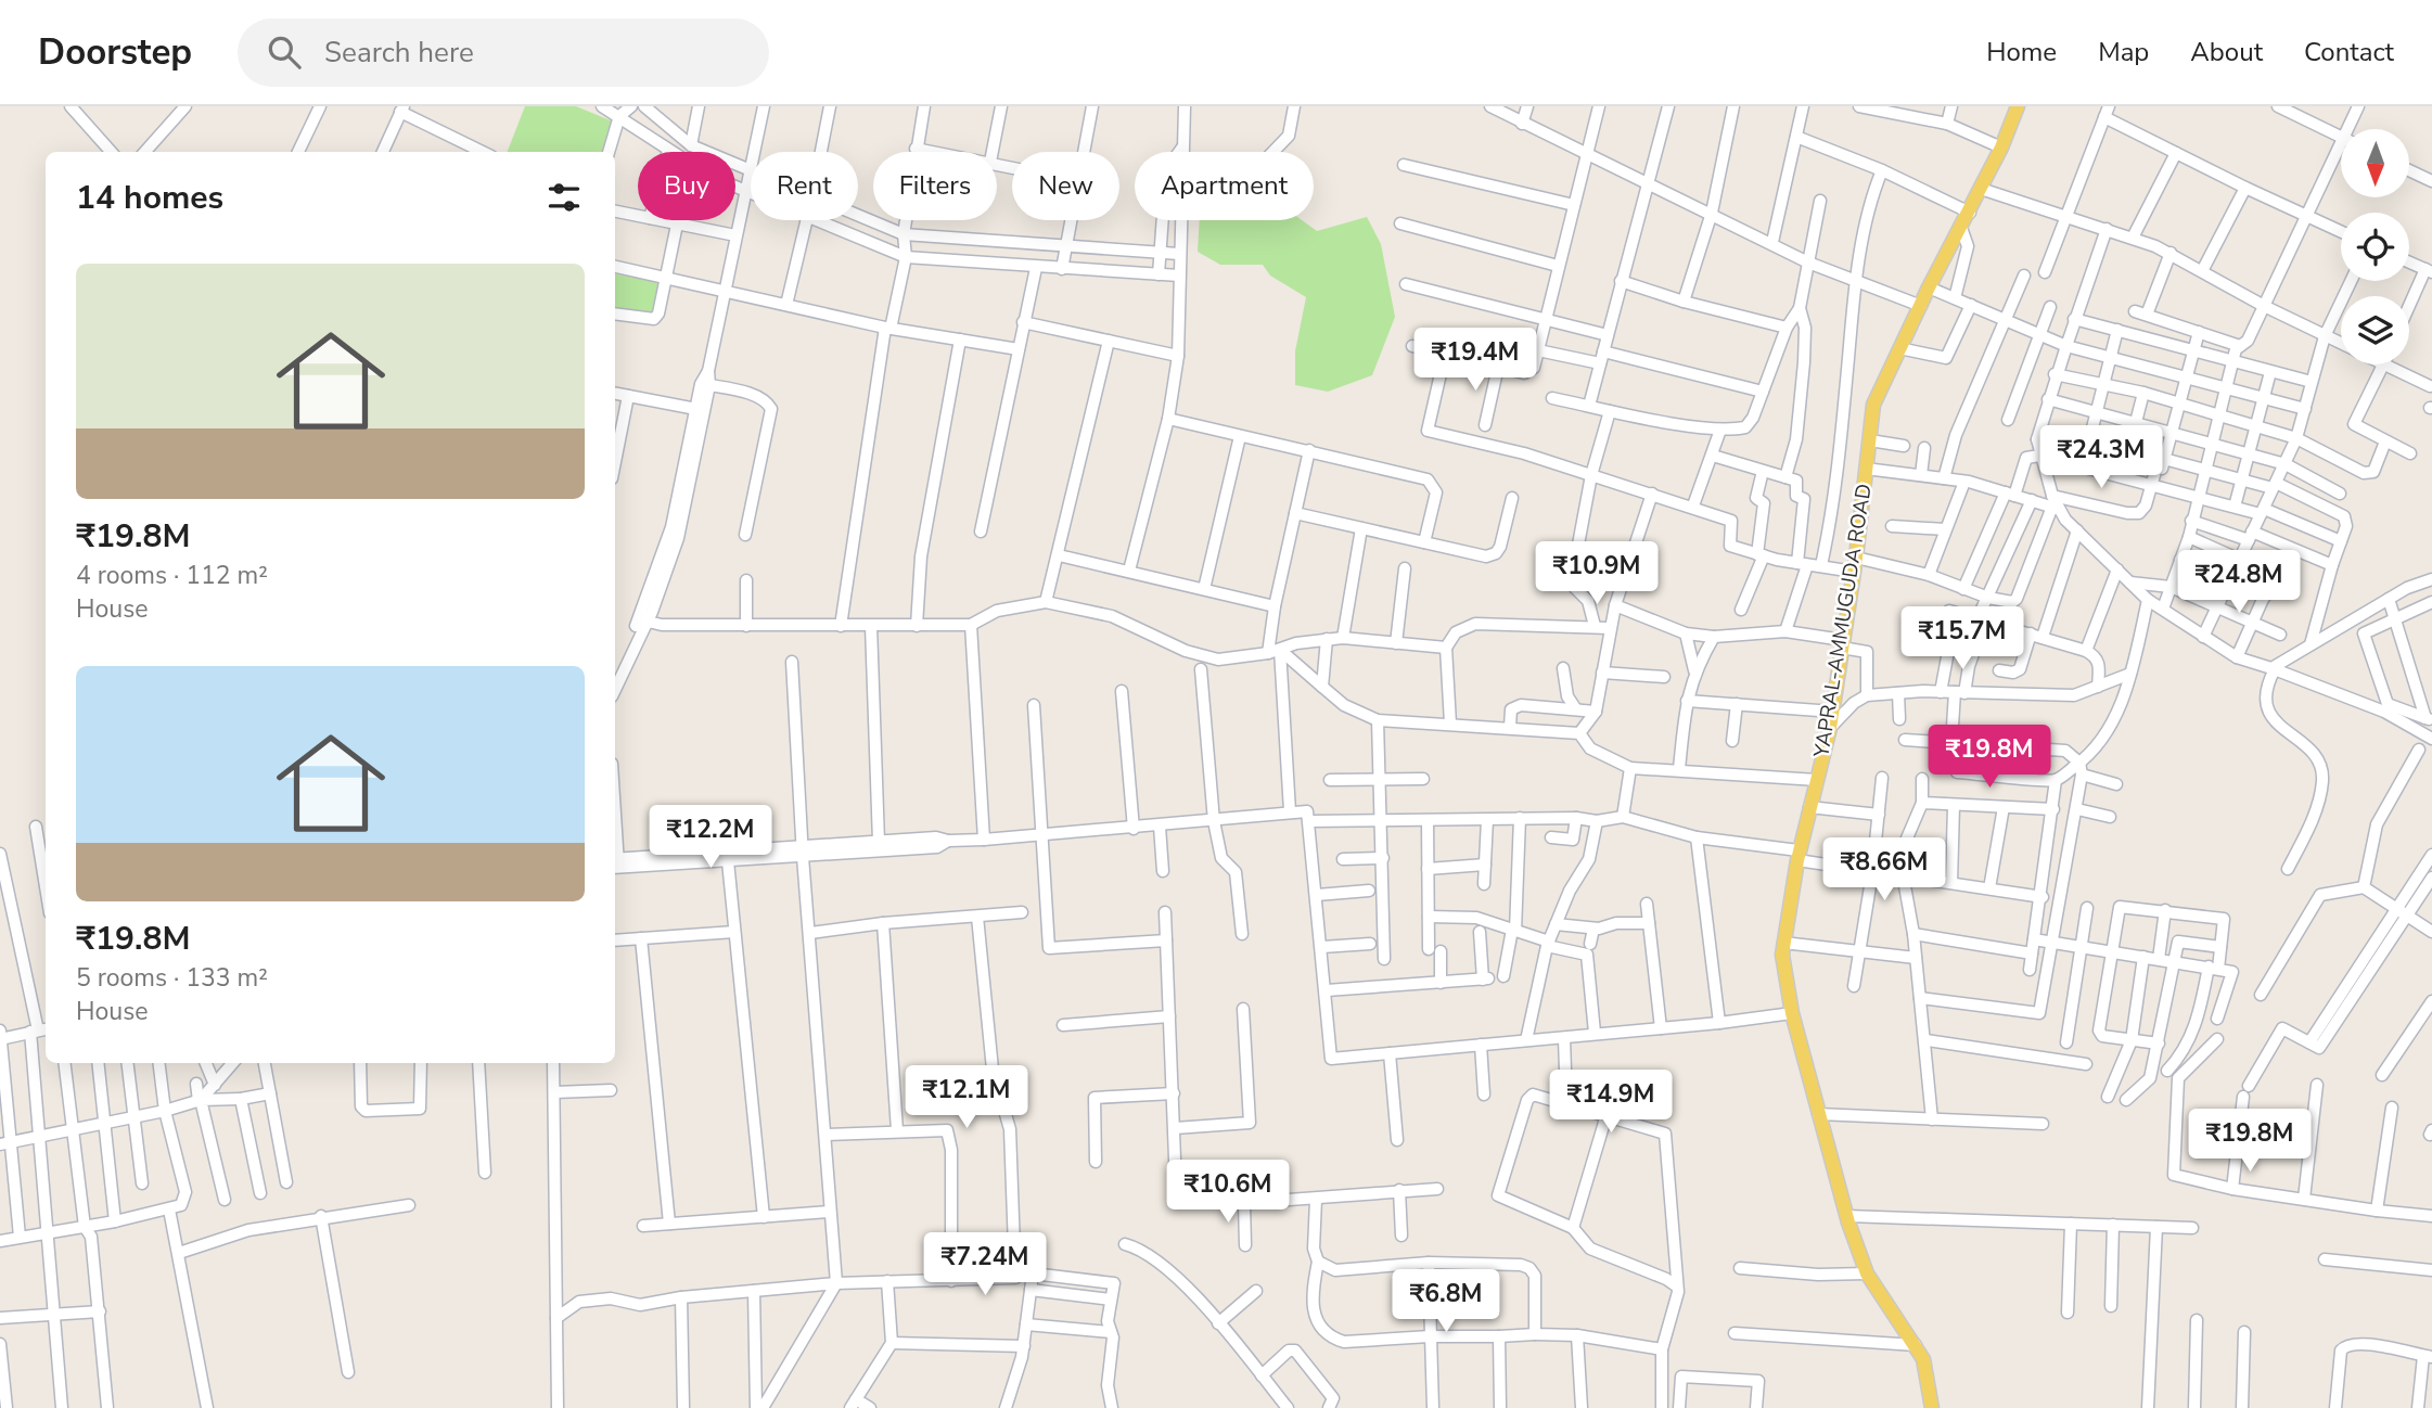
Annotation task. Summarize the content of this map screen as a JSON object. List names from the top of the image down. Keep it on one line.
{"streets":{"main road":["YAPRAL-AMMUGUDA ROAD"]},"north":"bottom","page":{"header":"Doorstep","search":"Search here","nav":["Home","Map","About","Contact"],"chip":["Buy","Rent","Filters","New","Apartment"],"heading":"14 homes","list":[{"name":"₹19.8M","note":"4 rooms · 112 m² · House"},{"name":"₹19.8M","note":"5 rooms · 133 m² · House"}],"price":["₹19.4M","₹24.3M","₹10.9M","₹24.8M","₹15.7M","₹19.8M","₹12.2M","₹8.66M","₹12.1M","₹14.9M","₹19.8M","₹10.6M","₹7.24M","₹6.8M"]}}
